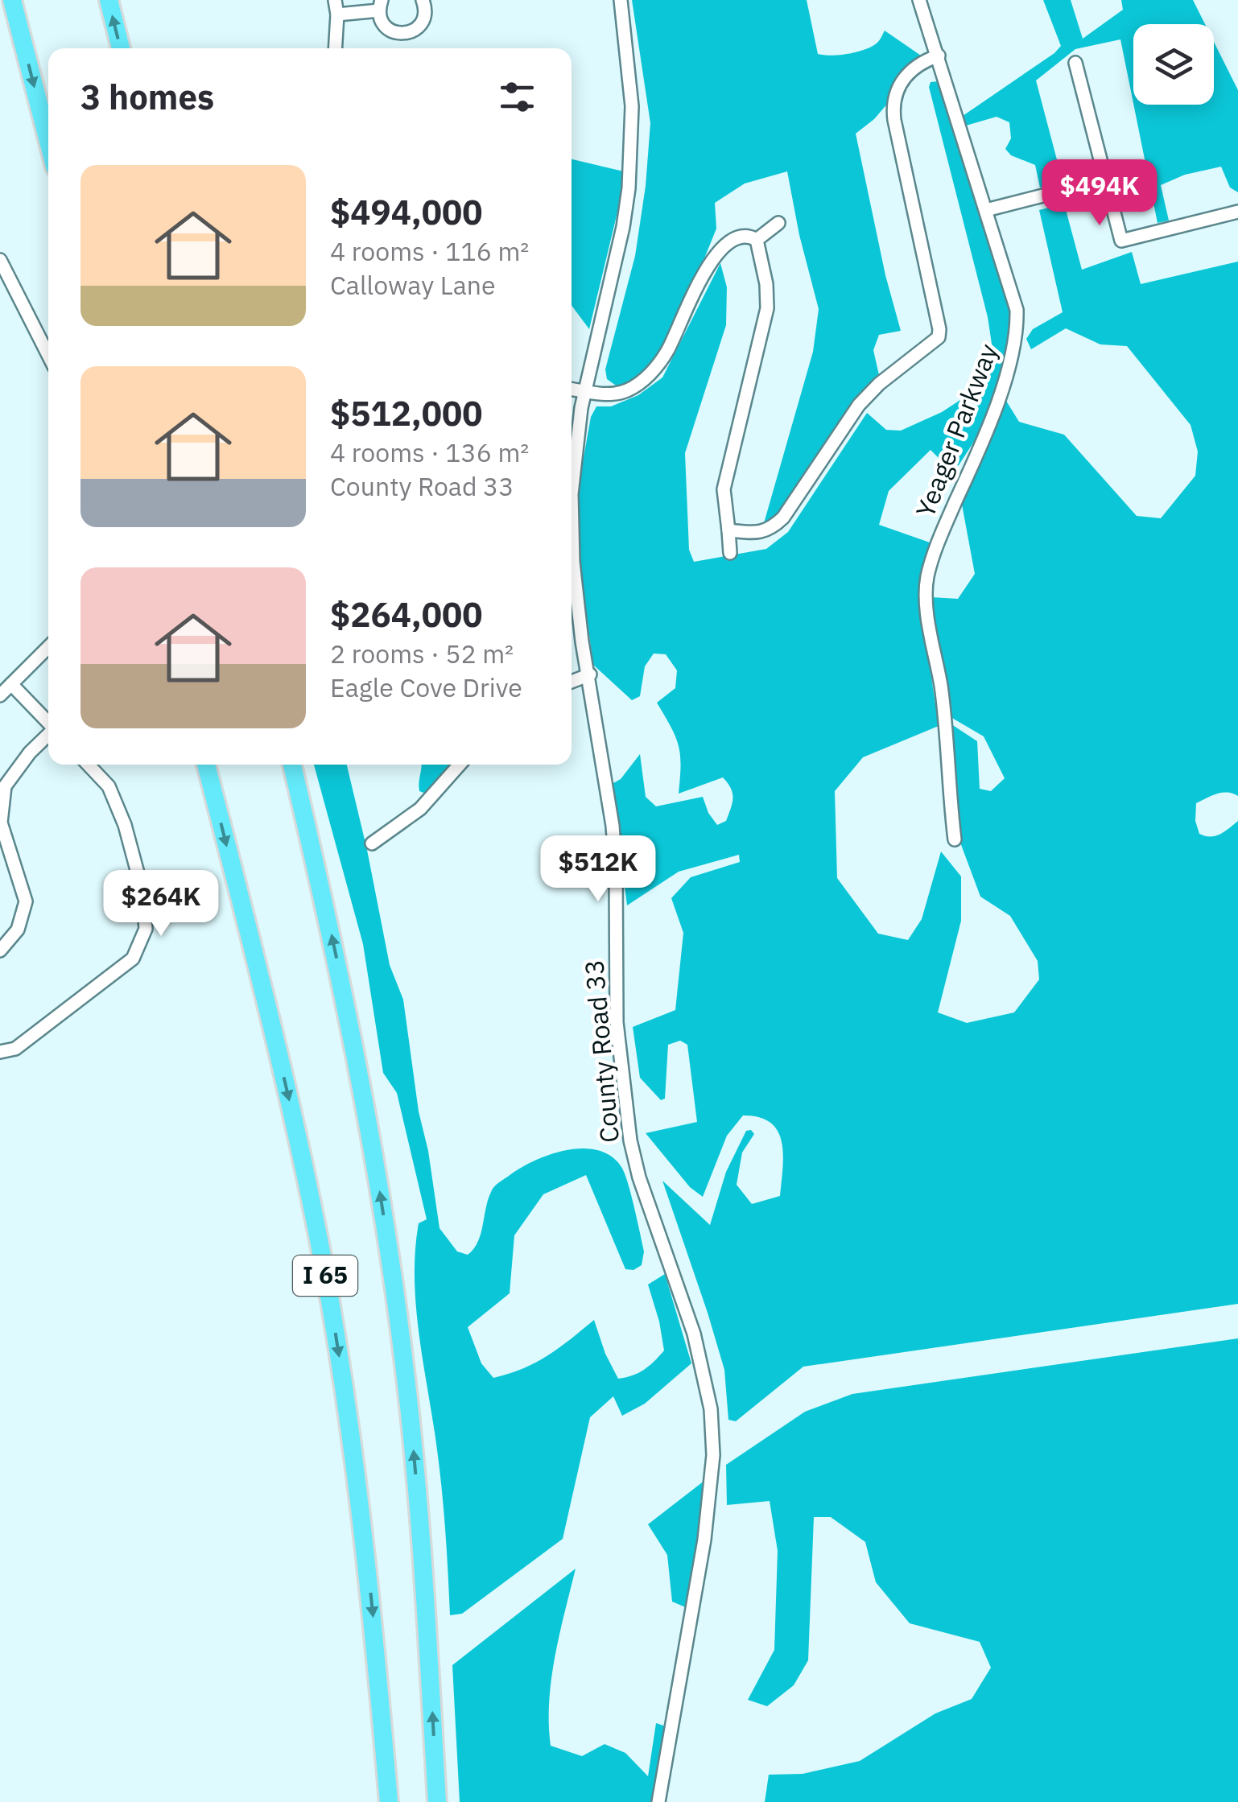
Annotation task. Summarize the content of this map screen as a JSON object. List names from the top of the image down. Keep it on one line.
{"streets":{"highway":["I 65"],"street":["Yeager Parkway","County Road 33"]},"page":{"heading":"3 homes","list":[{"name":"$494,000","note":"4 rooms · 116 m² · Calloway Lane"},{"name":"$512,000","note":"4 rooms · 136 m² · County Road 33"},{"name":"$264,000","note":"2 rooms · 52 m² · Eagle Cove Drive"}],"price":["$494K","$512K","$264K"]}}
